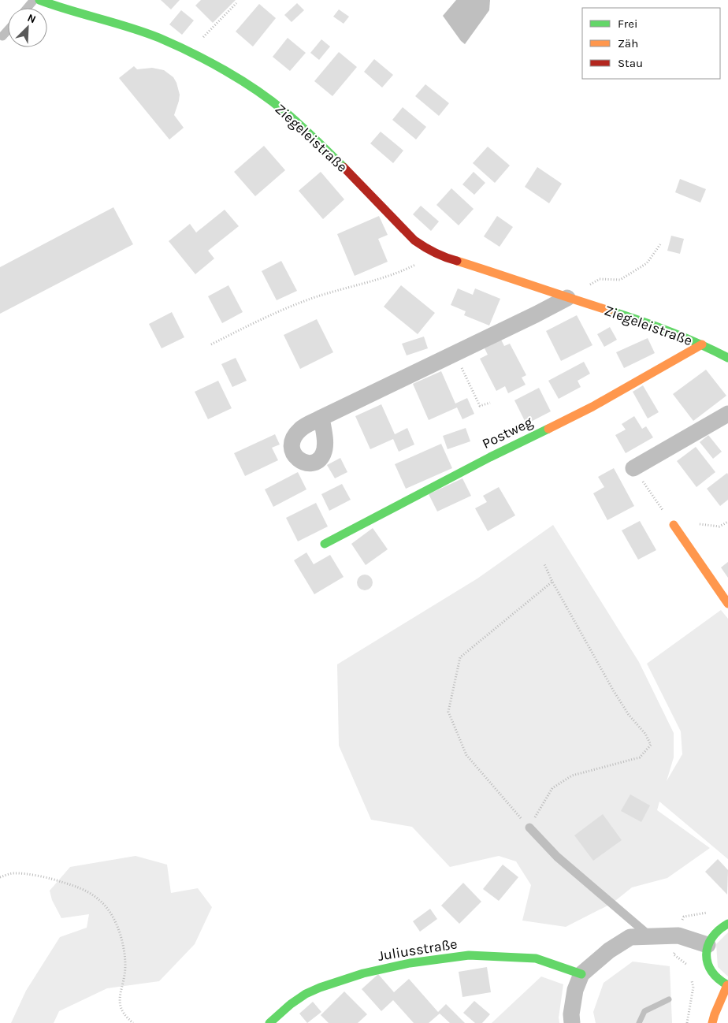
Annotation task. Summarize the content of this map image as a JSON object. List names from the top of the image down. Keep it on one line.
{"streets":{"street":["Ziegeleistraße","Postweg","Juliusstraße"]},"crossings":[["Ziegeleistraße","Postweg"]],"legend":["Frei","Zäh","Stau"],"north":"top right"}
